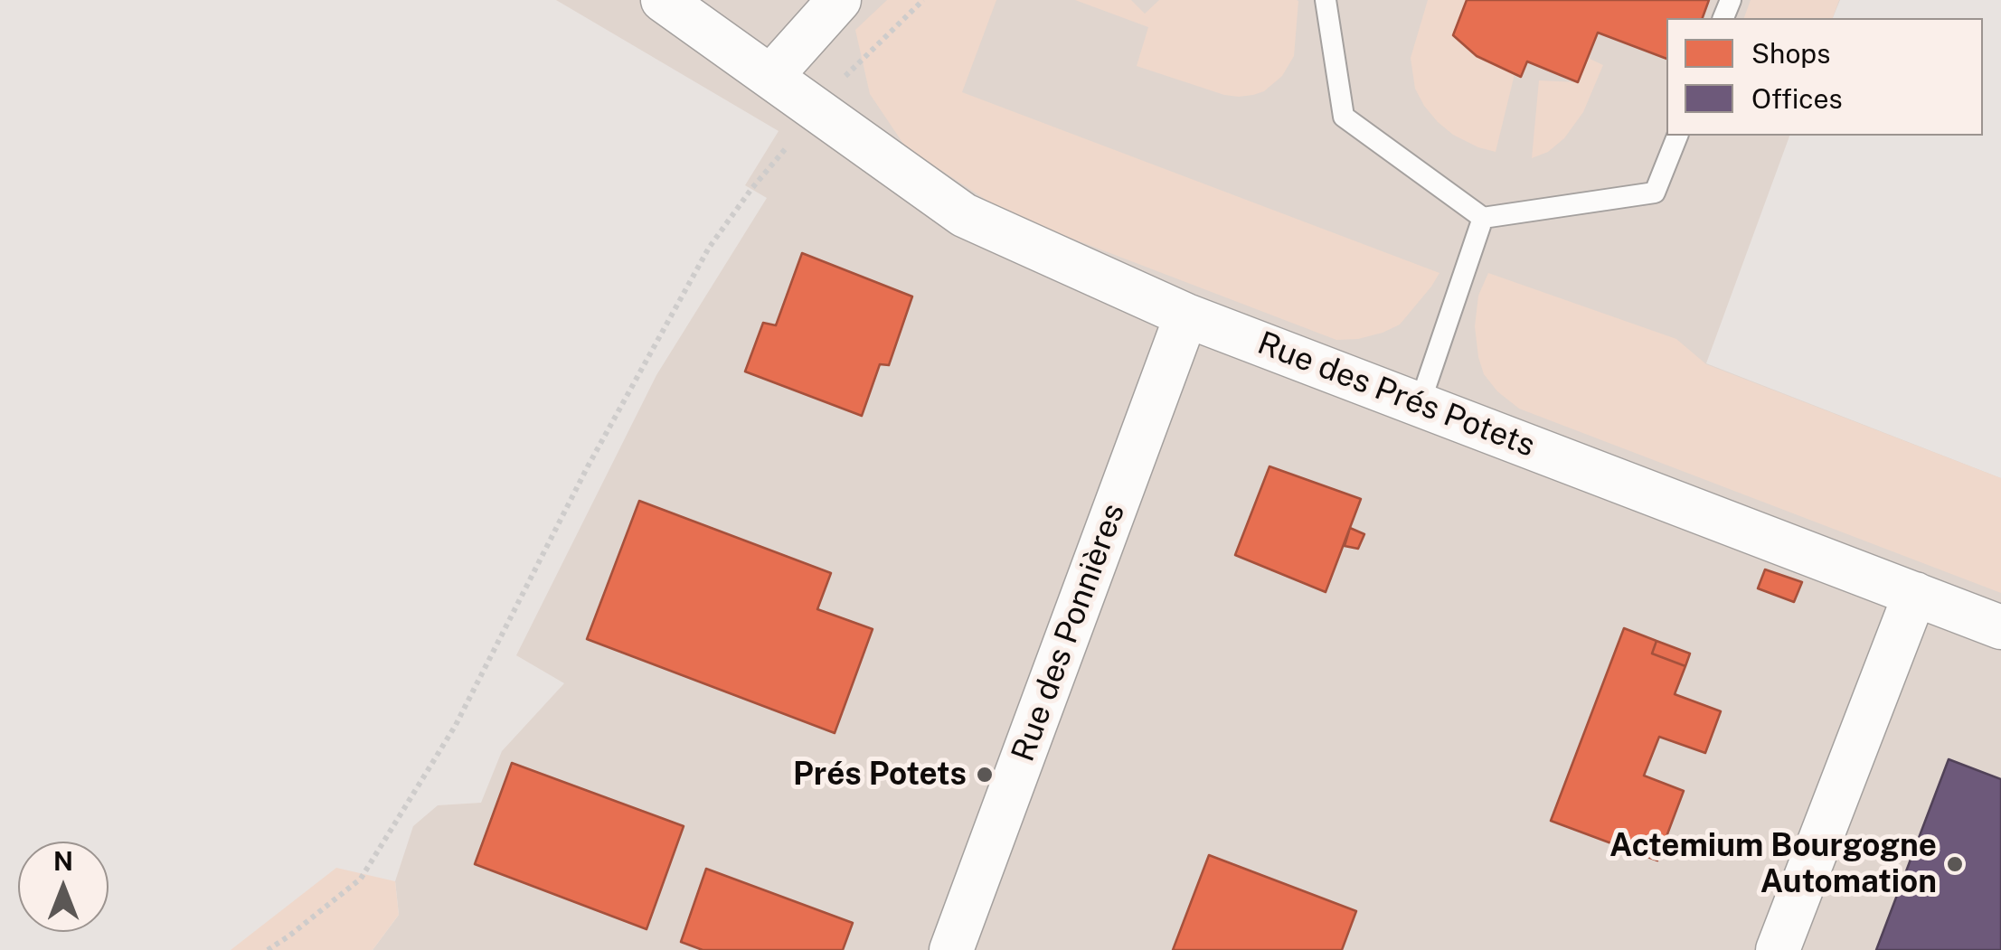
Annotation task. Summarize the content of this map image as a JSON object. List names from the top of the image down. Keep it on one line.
{"streets":{"street":["Rue des Prés Potets","Rue des Ponnières"]},"crossings":[["Rue des Prés Potets","Rue des Ponnières"]],"places":["Prés Potets","Actemium Bourgogne Automation"],"legend":["Shops","Offices"],"north":"top"}
